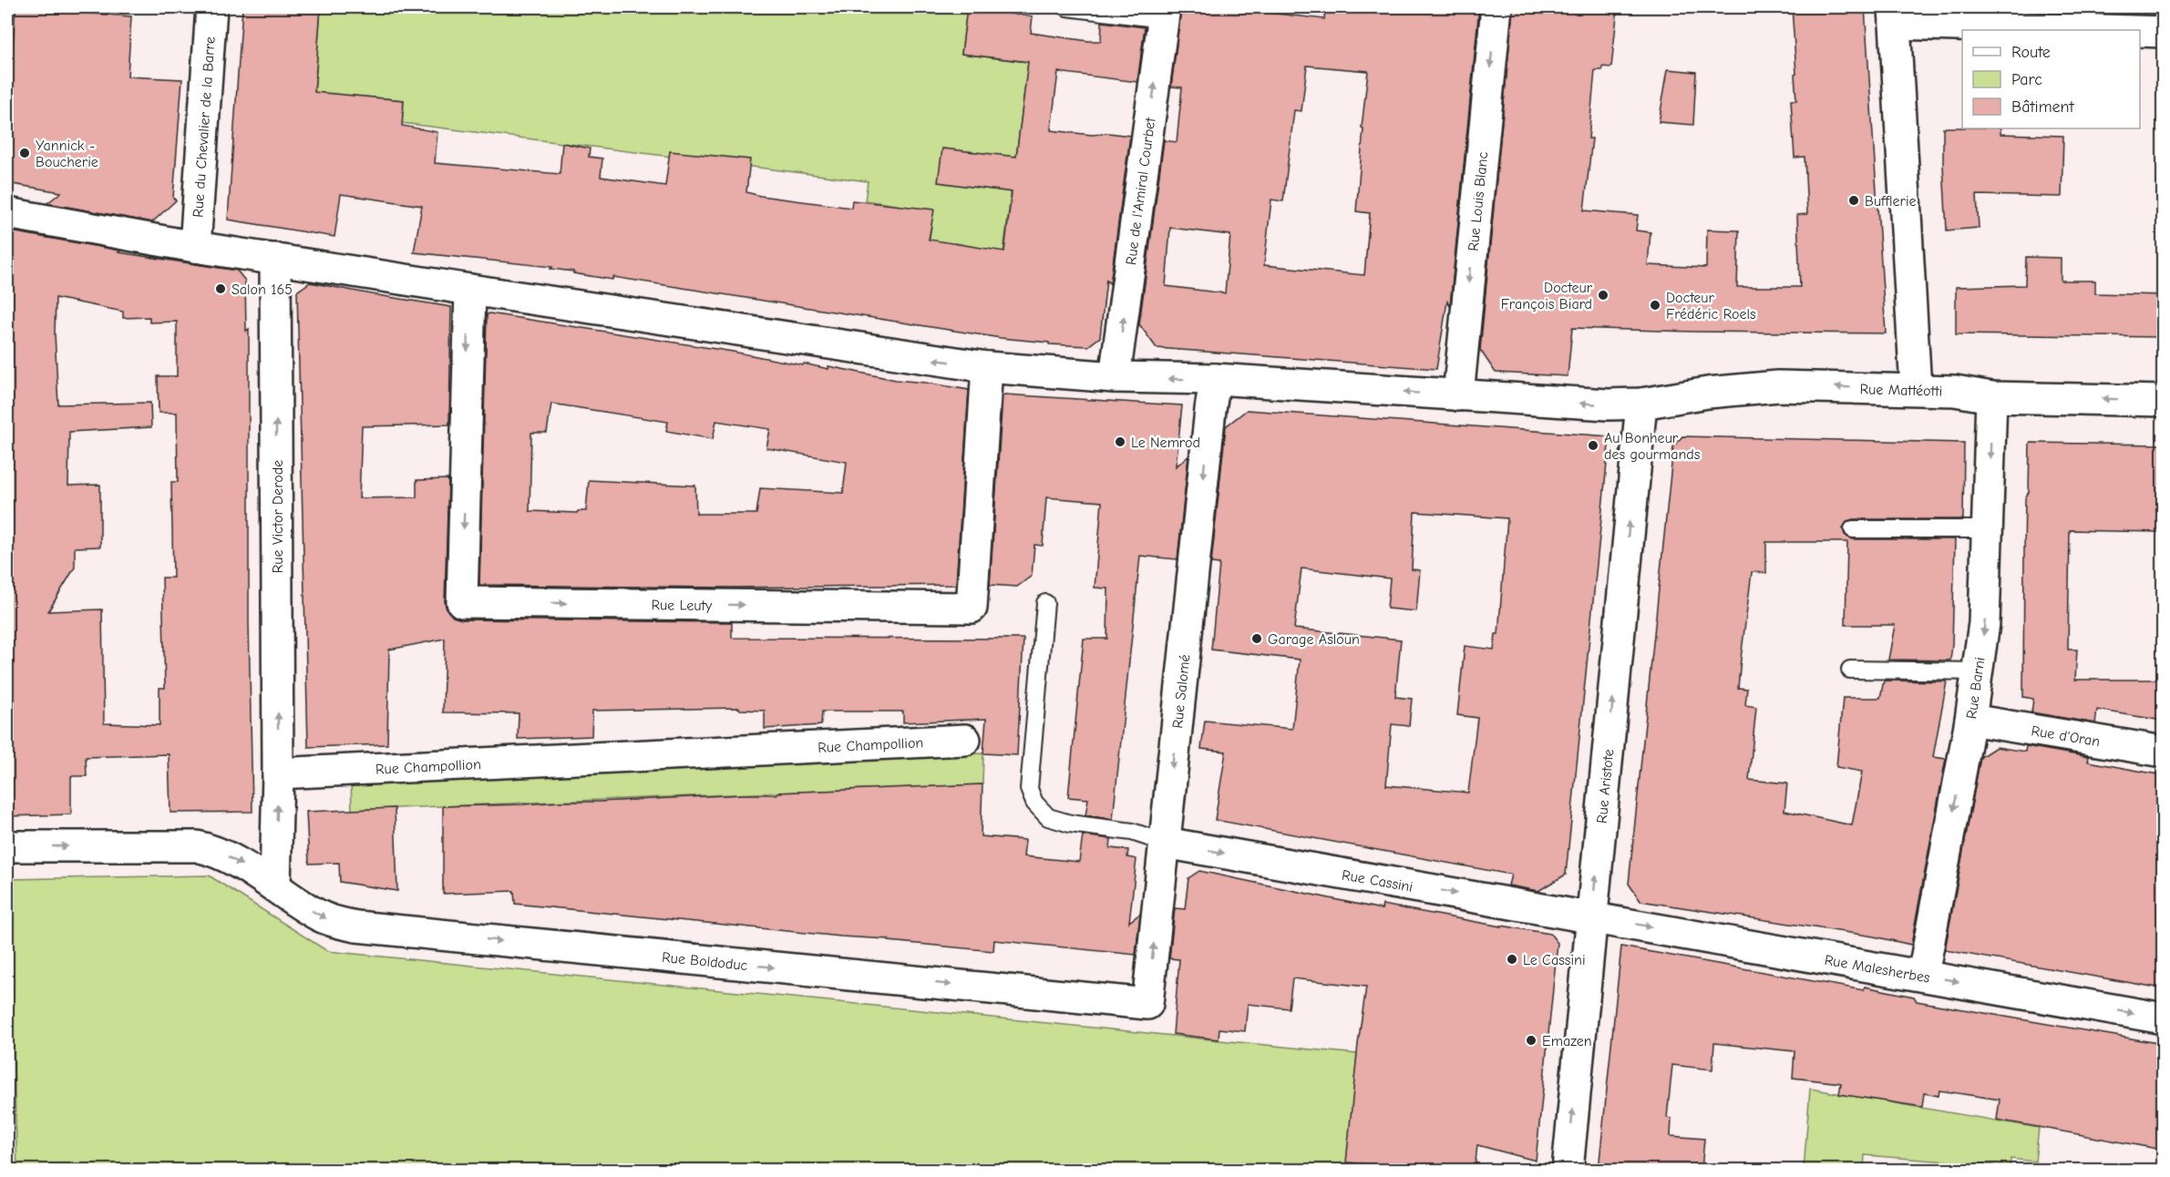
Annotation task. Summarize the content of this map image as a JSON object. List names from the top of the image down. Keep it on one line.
{"streets":{"street":["Rue du Chevalier de la Barre","Rue de l'Amiral Courbet","Rue Louis Blanc","Rue Mattéotti","Rue Victor Derode","Rue Leuty","Rue Barni","Rue Salomé","Rue d'Oran","Rue Champollion","Rue Aristote","Rue Cassini","Rue Boldoduc","Rue Malesherbes"]},"crossings":[["Rue du Chevalier de la Barre","Rue Mattéotti"],["Rue de l'Amiral Courbet","Rue Mattéotti"],["Rue Louis Blanc","Rue Mattéotti"],["Rue Mattéotti","Rue Victor Derode"],["Rue Mattéotti","Rue Leuty"],["Rue Mattéotti","Rue Barni"],["Rue Mattéotti","Rue Salomé"],["Rue Mattéotti","Rue Aristote"],["Rue Victor Derode","Rue Champollion"],["Rue Barni","Rue d'Oran"],["Rue Barni","Rue Malesherbes"],["Rue Salomé","Rue Cassini"],["Rue Salomé","Rue Boldoduc"],["Rue Aristote","Rue Cassini"],["Rue Aristote","Rue Malesherbes"],["Rue Cassini","Rue Malesherbes"]],"one_way":["Rue de l'Amiral Courbet","Rue Louis Blanc","Rue Mattéotti","Rue Victor Derode","Rue Barni","Rue Aristote","Rue Cassini","Rue Boldoduc","Rue Malesherbes"],"places":["Yannick - Boucherie","Bufflerie","Salon 165","Docteur François Biard","Docteur Frédéric Roels","Le Nemrod","Au Bonheur des gourmands","Garage Asloun","Le Cassini","Emazen"],"legend":["Route","Parc","Bâtiment"]}
